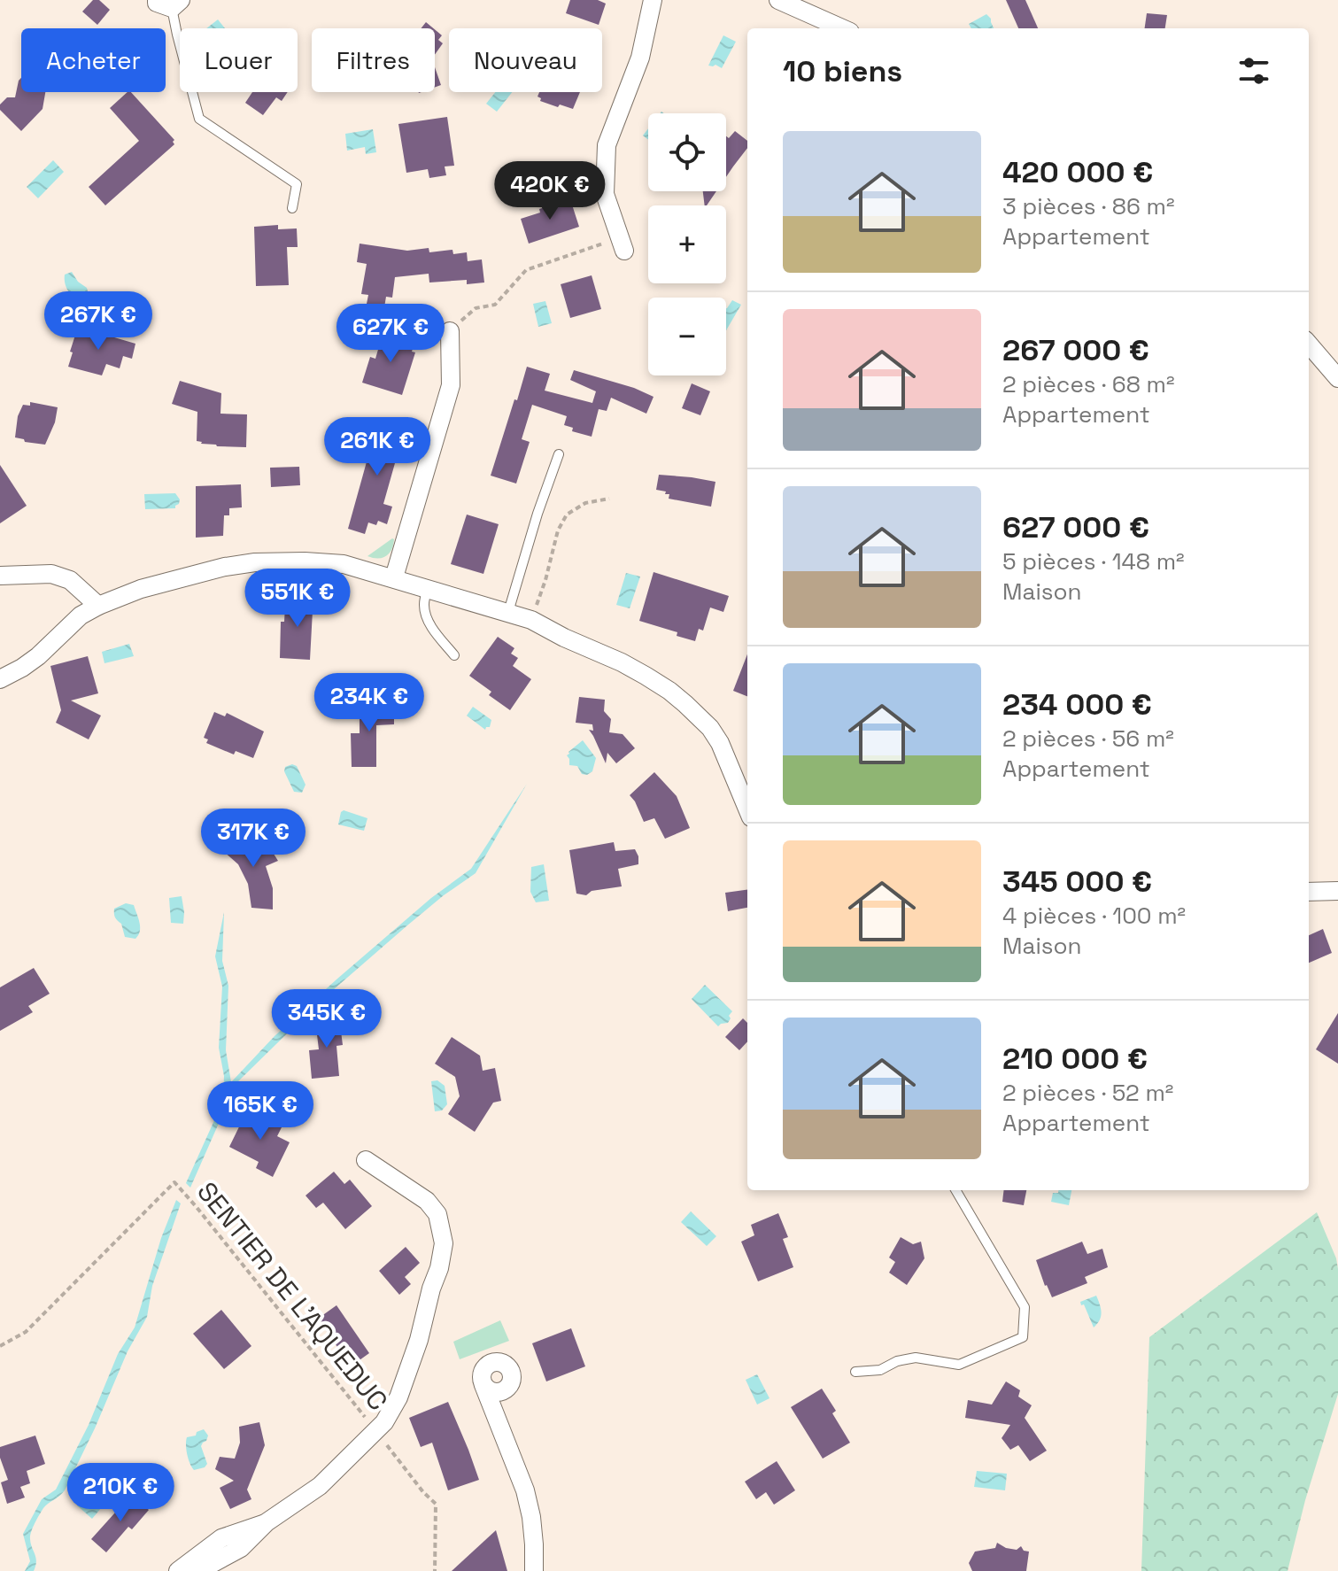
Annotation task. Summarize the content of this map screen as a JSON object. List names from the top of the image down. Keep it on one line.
{"streets":{"path":["SENTIER DE L'AQUEDUC"]},"page":{"chip":["Acheter","Louer","Filtres","Nouveau"],"heading":"10 biens","map_buttons":["+","−"],"list":[{"name":"420 000 €","note":"3 pièces · 86 m² · Appartement"},{"name":"267 000 €","note":"2 pièces · 68 m² · Appartement"},{"name":"627 000 €","note":"5 pièces · 148 m² · Maison"},{"name":"234 000 €","note":"2 pièces · 56 m² · Appartement"},{"name":"345 000 €","note":"4 pièces · 100 m² · Maison"},{"name":"210 000 €","note":"2 pièces · 52 m² · Appartement"}],"price":["420K €","267K €","627K €","261K €","551K €","234K €","317K €","345K €","165K €","210K €"]}}
